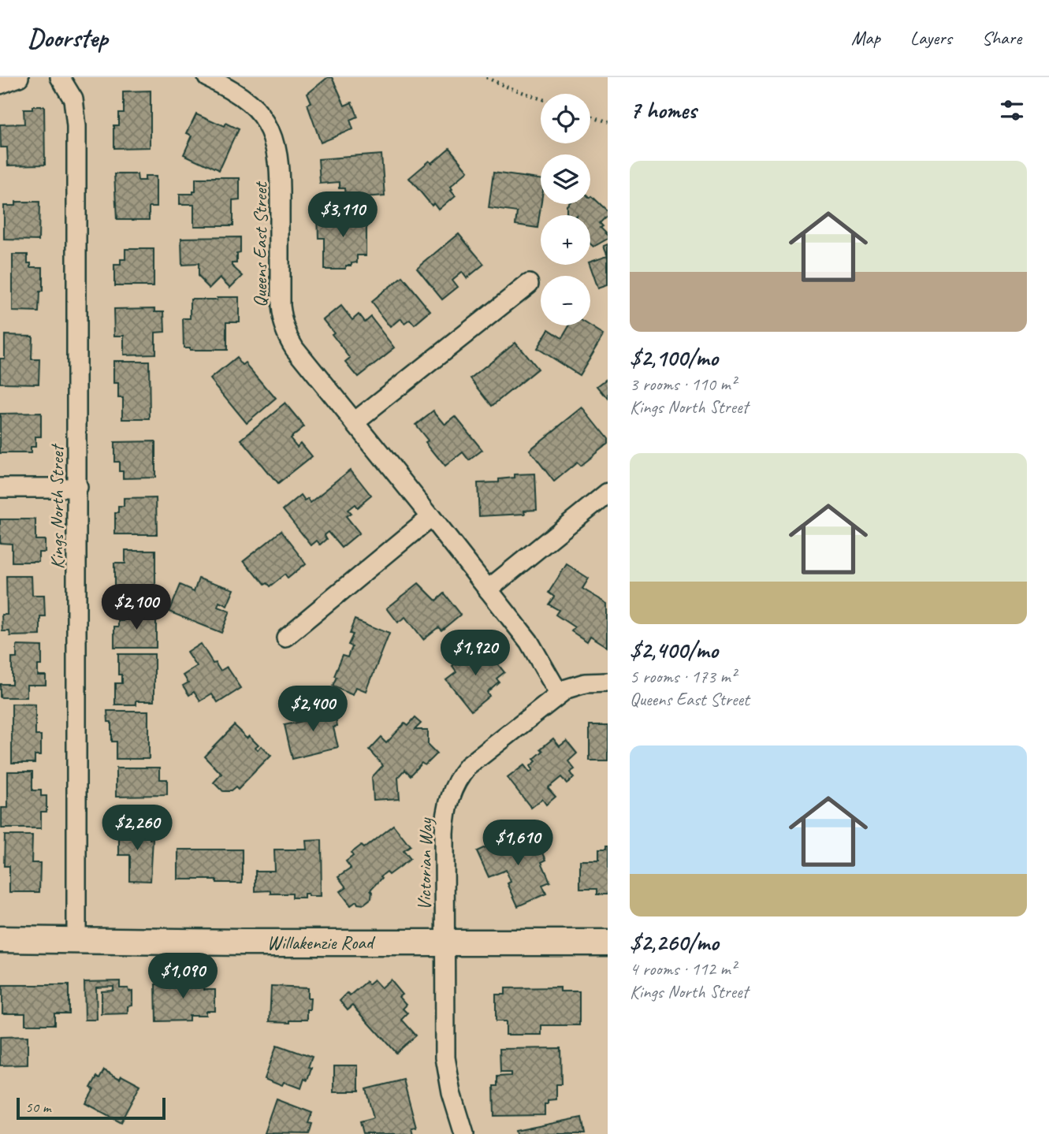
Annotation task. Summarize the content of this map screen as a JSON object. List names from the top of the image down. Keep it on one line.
{"streets":{"street":["Queens East Street","Kings North Street","Victorian Way","Willakenzie Road"]},"crossings":[["Queens East Street","Victorian Way"],["Kings North Street","Willakenzie Road"],["Victorian Way","Willakenzie Road"]],"scale_bar":"50 m","page":{"header":"Doorstep","nav":["Map","Layers","Share"],"heading":"7 homes","map_buttons":["+","−"],"list":[{"name":"$2,100/mo","note":"3 rooms · 110 m² · Kings North Street"},{"name":"$2,400/mo","note":"5 rooms · 173 m² · Queens East Street"},{"name":"$2,260/mo","note":"4 rooms · 112 m² · Kings North Street"}],"price":["$3,110","$2,100","$1,920","$2,400","$2,260","$1,610","$1,090"],"scale":"50 m"}}
